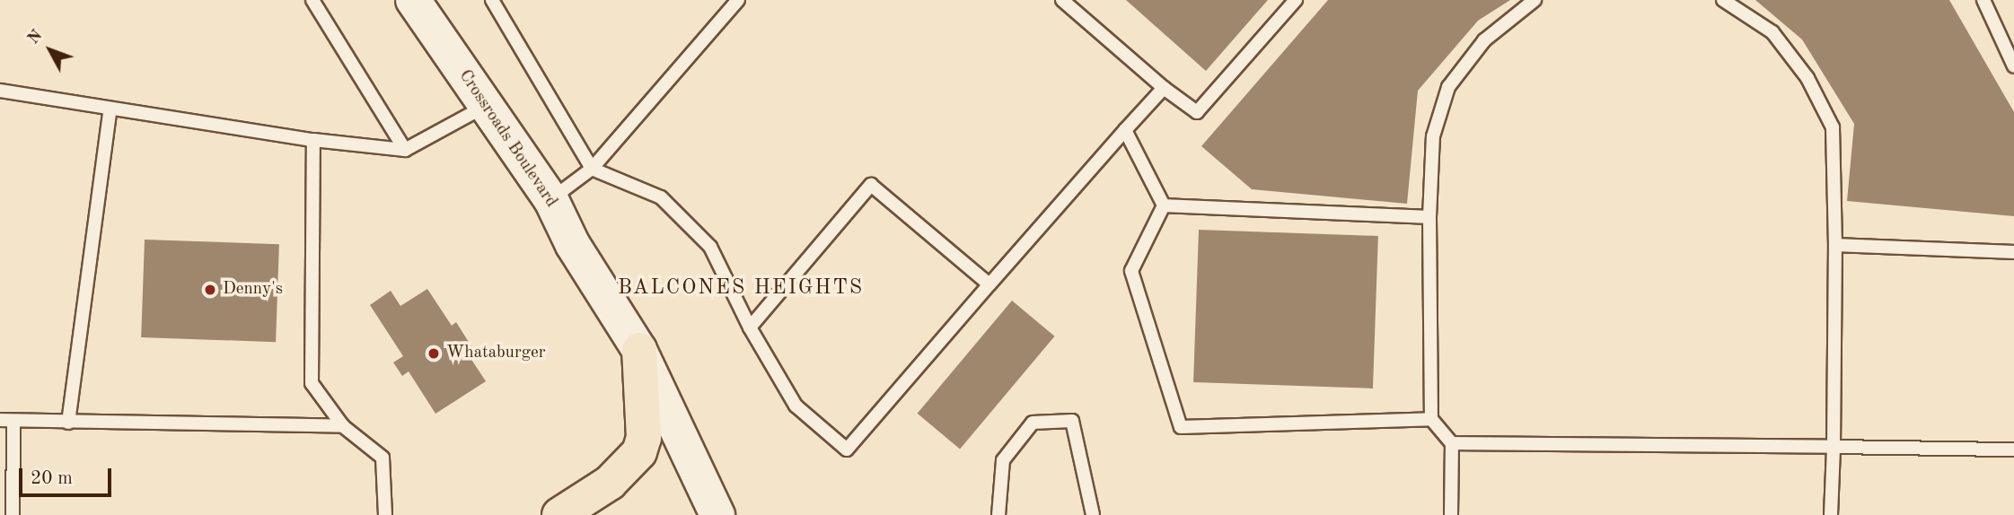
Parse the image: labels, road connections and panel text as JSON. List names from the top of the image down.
{
  "streets": {
    "street": ["Crossroads Boulevard"]
  },
  "districts": ["BALCONES HEIGHTS"],
  "places": ["Denny's", "Whataburger"],
  "scale_bar": "20 m",
  "north": "top left"
}
